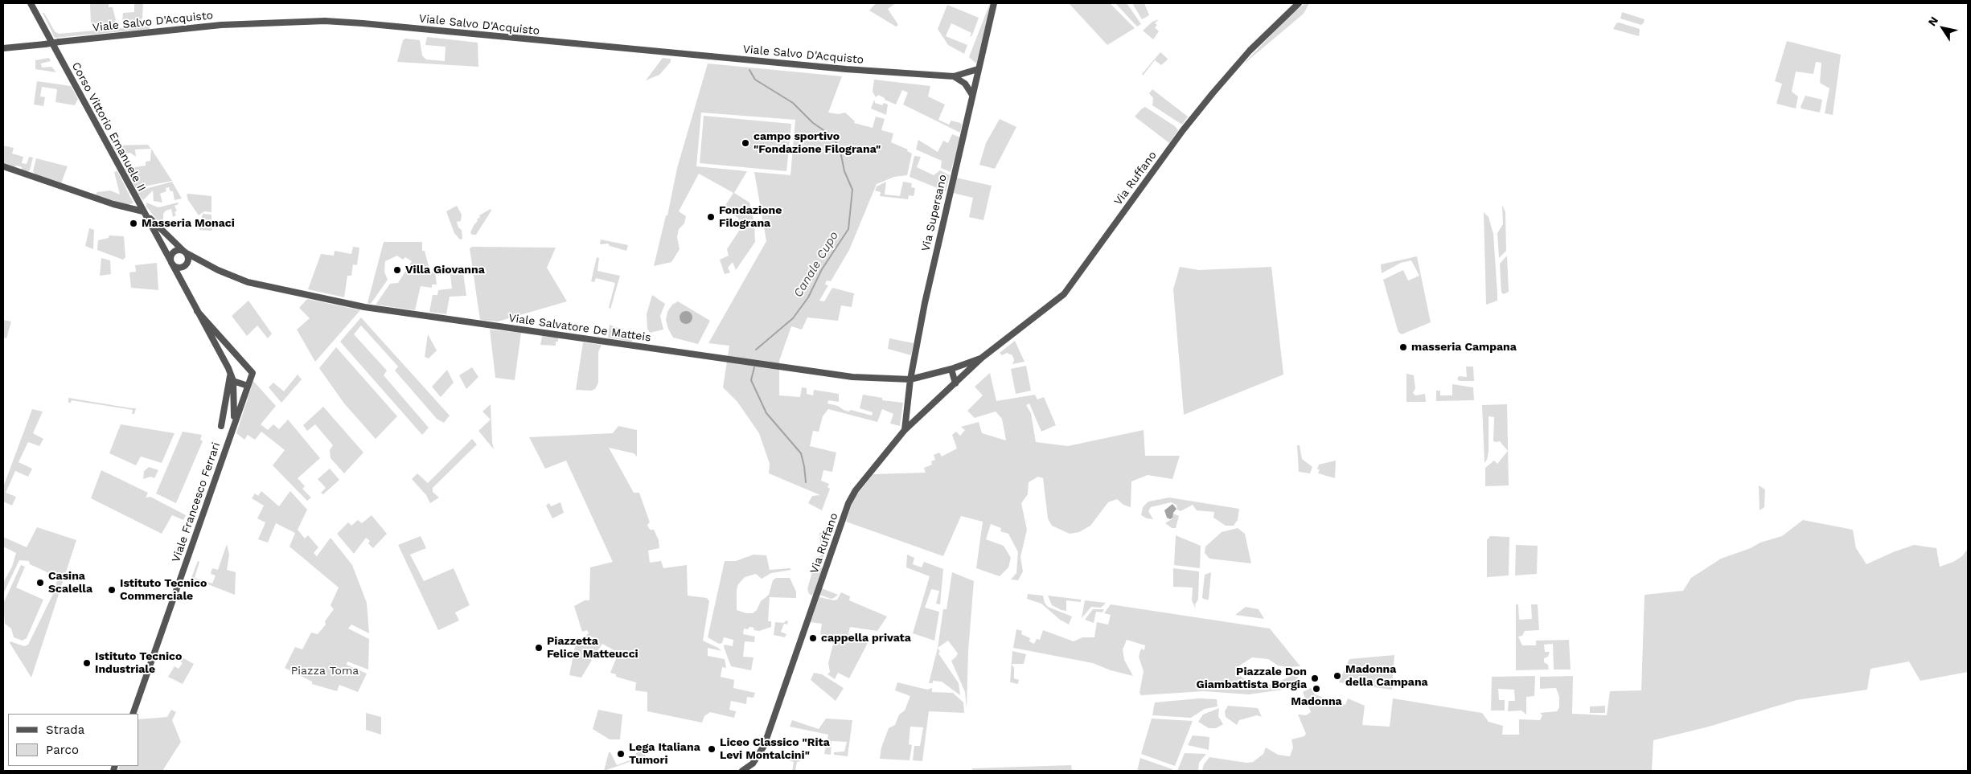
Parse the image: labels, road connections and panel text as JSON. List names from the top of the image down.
{
  "streets": {
    "street": [
      "Viale Salvo D'Acquisto",
      "Corso Vittorio Emanuele II",
      "Via Ruffano",
      "Via Supersano",
      "Viale Salvatore De Matteis",
      "Viale Francesco Ferrari"
    ]
  },
  "crossings": [
    ["Viale Salvo D'Acquisto", "Via Supersano"],
    ["Corso Vittorio Emanuele II", "Viale Salvatore De Matteis"],
    ["Corso Vittorio Emanuele II", "Viale Francesco Ferrari"],
    ["Via Ruffano", "Via Supersano"],
    ["Via Ruffano", "Viale Salvatore De Matteis"],
    ["Via Supersano", "Viale Salvatore De Matteis"]
  ],
  "water": ["Canale Cupo"],
  "parks": ["Piazza Toma"],
  "places": [
    "campo sportivo \"Fondazione Filograna\"",
    "Fondazione Filograna",
    "Masseria Monaci",
    "Villa Giovanna",
    "masseria Campana",
    "Casina Scalella",
    "Istituto Tecnico Commerciale",
    "cappella privata",
    "Piazzetta Felice Matteucci",
    "Istituto Tecnico Industriale",
    "Madonna della Campana",
    "Piazzale Don Giambattista Borgia",
    "Madonna",
    "Liceo Classico \"Rita Levi Montalcini\"",
    "Lega Italiana Tumori"
  ],
  "legend": ["Strada", "Parco"],
  "north": "top left"
}
